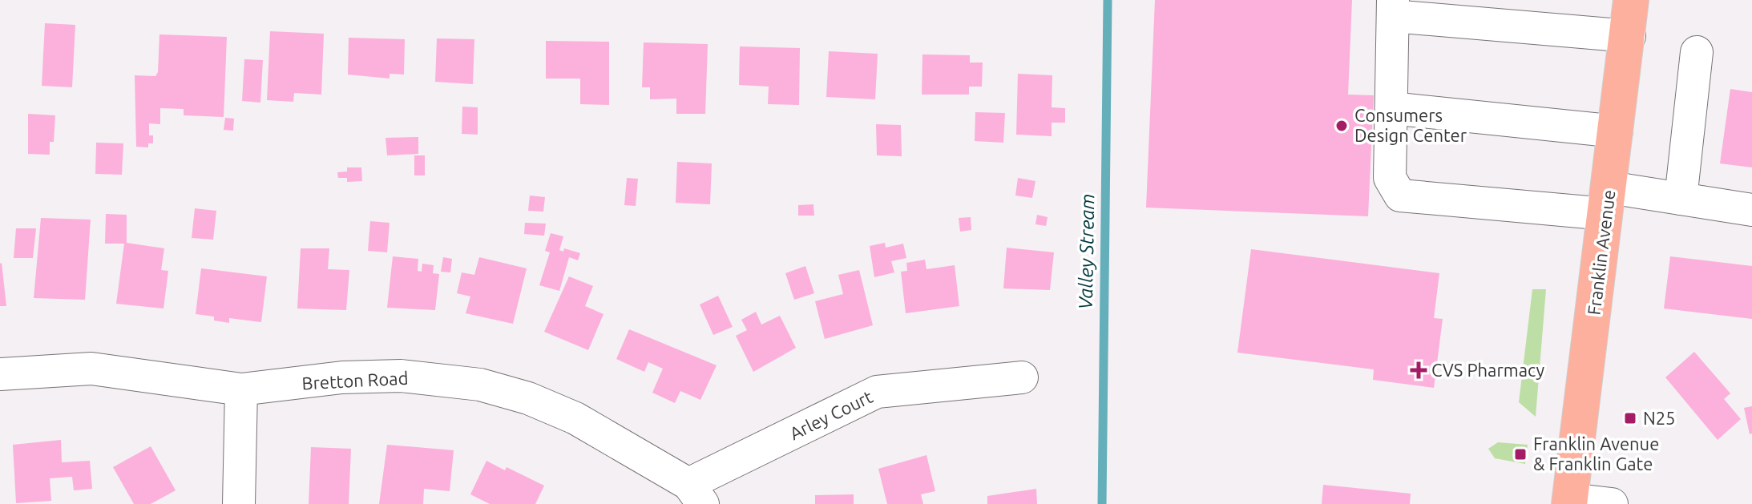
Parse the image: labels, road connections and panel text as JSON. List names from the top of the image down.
{
  "streets": {
    "main road": ["Franklin Avenue"],
    "street": ["Bretton Road", "Arley Court"]
  },
  "crossings": [
    ["Bretton Road", "Arley Court"]
  ],
  "water": ["Valley Stream"],
  "places": {
    "other": ["Consumers Design Center"],
    "health": ["CVS Pharmacy"],
    "transit": ["N25", "Franklin Avenue & Franklin Gate"]
  }
}
